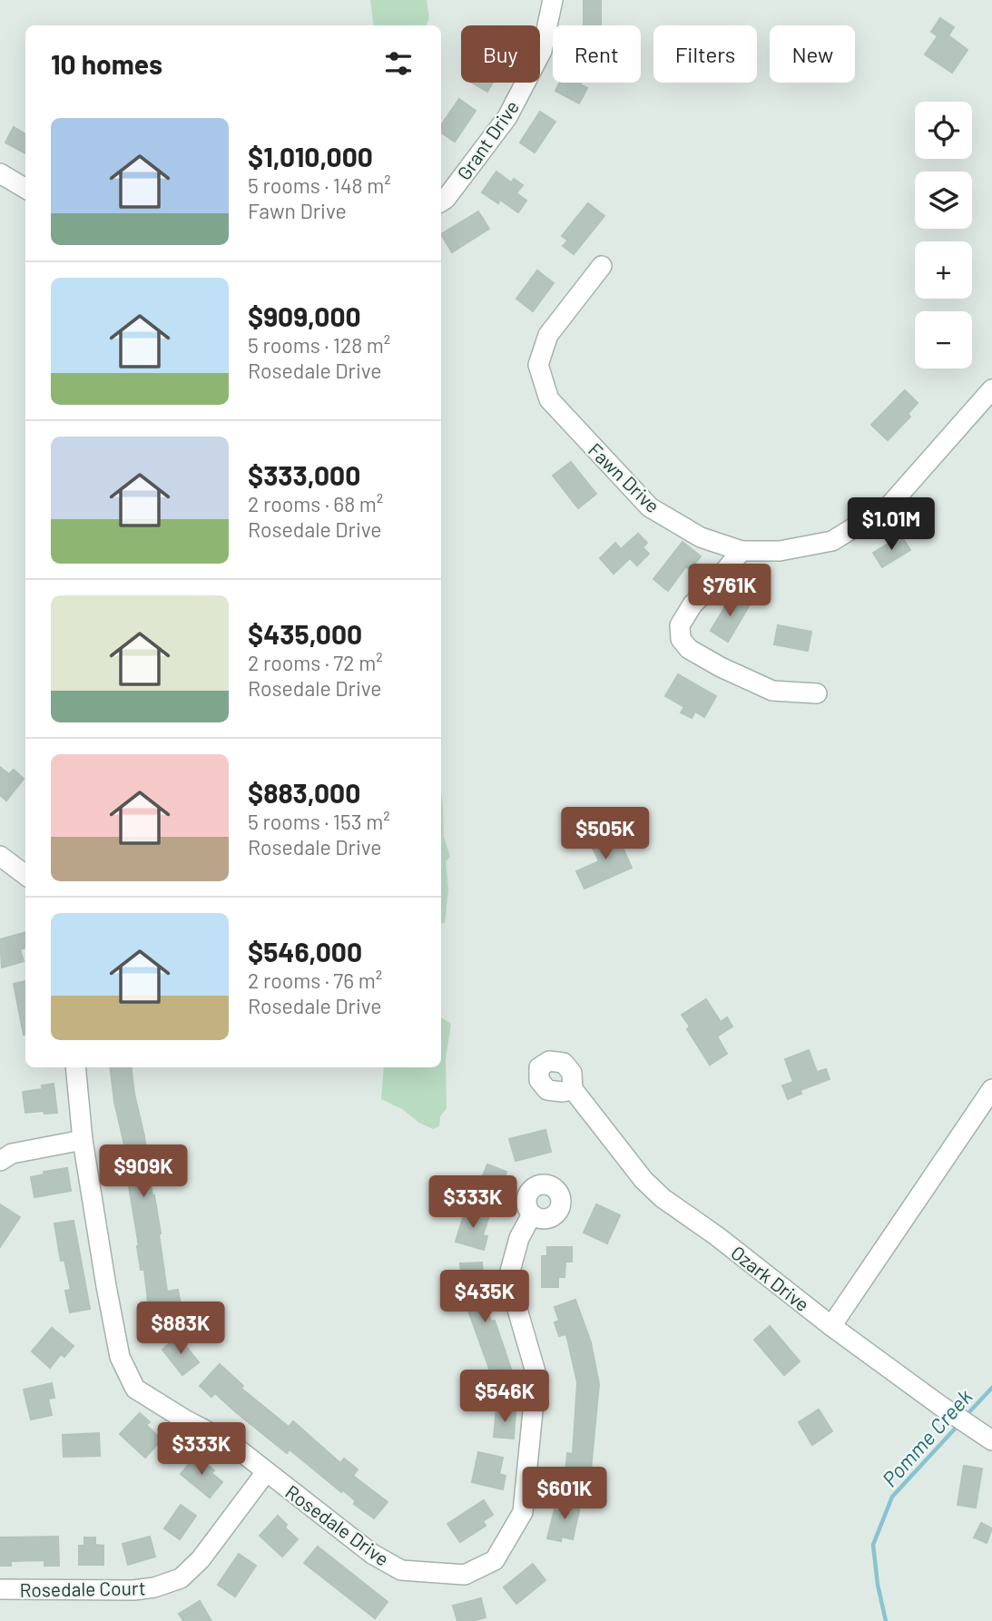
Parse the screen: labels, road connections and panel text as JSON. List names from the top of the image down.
{
  "streets": {
    "street": [
      "Grant Drive",
      "Fawn Drive",
      "Ozark Drive",
      "Rosedale Drive",
      "Rosedale Court"
    ]
  },
  "crossings": [
    ["Rosedale Drive", "Rosedale Court"]
  ],
  "water": ["Pomme Creek"],
  "page": {
    "chip": [
      "Buy",
      "Rent",
      "Filters",
      "New"
    ],
    "heading": "10 homes",
    "map_buttons": ["+", "−"],
    "list": [
      {
        "name": "$1,010,000",
        "note": "5 rooms · 148 m² · Fawn Drive"
      },
      {
        "name": "$909,000",
        "note": "5 rooms · 128 m² · Rosedale Drive"
      },
      {
        "name": "$333,000",
        "note": "2 rooms · 68 m² · Rosedale Drive"
      },
      {
        "name": "$435,000",
        "note": "2 rooms · 72 m² · Rosedale Drive"
      },
      {
        "name": "$883,000",
        "note": "5 rooms · 153 m² · Rosedale Drive"
      },
      {
        "name": "$546,000",
        "note": "2 rooms · 76 m² · Rosedale Drive"
      }
    ],
    "price": [
      "$1.01M",
      "$761K",
      "$505K",
      "$909K",
      "$333K",
      "$435K",
      "$883K",
      "$546K",
      "$333K",
      "$601K"
    ]
  }
}
